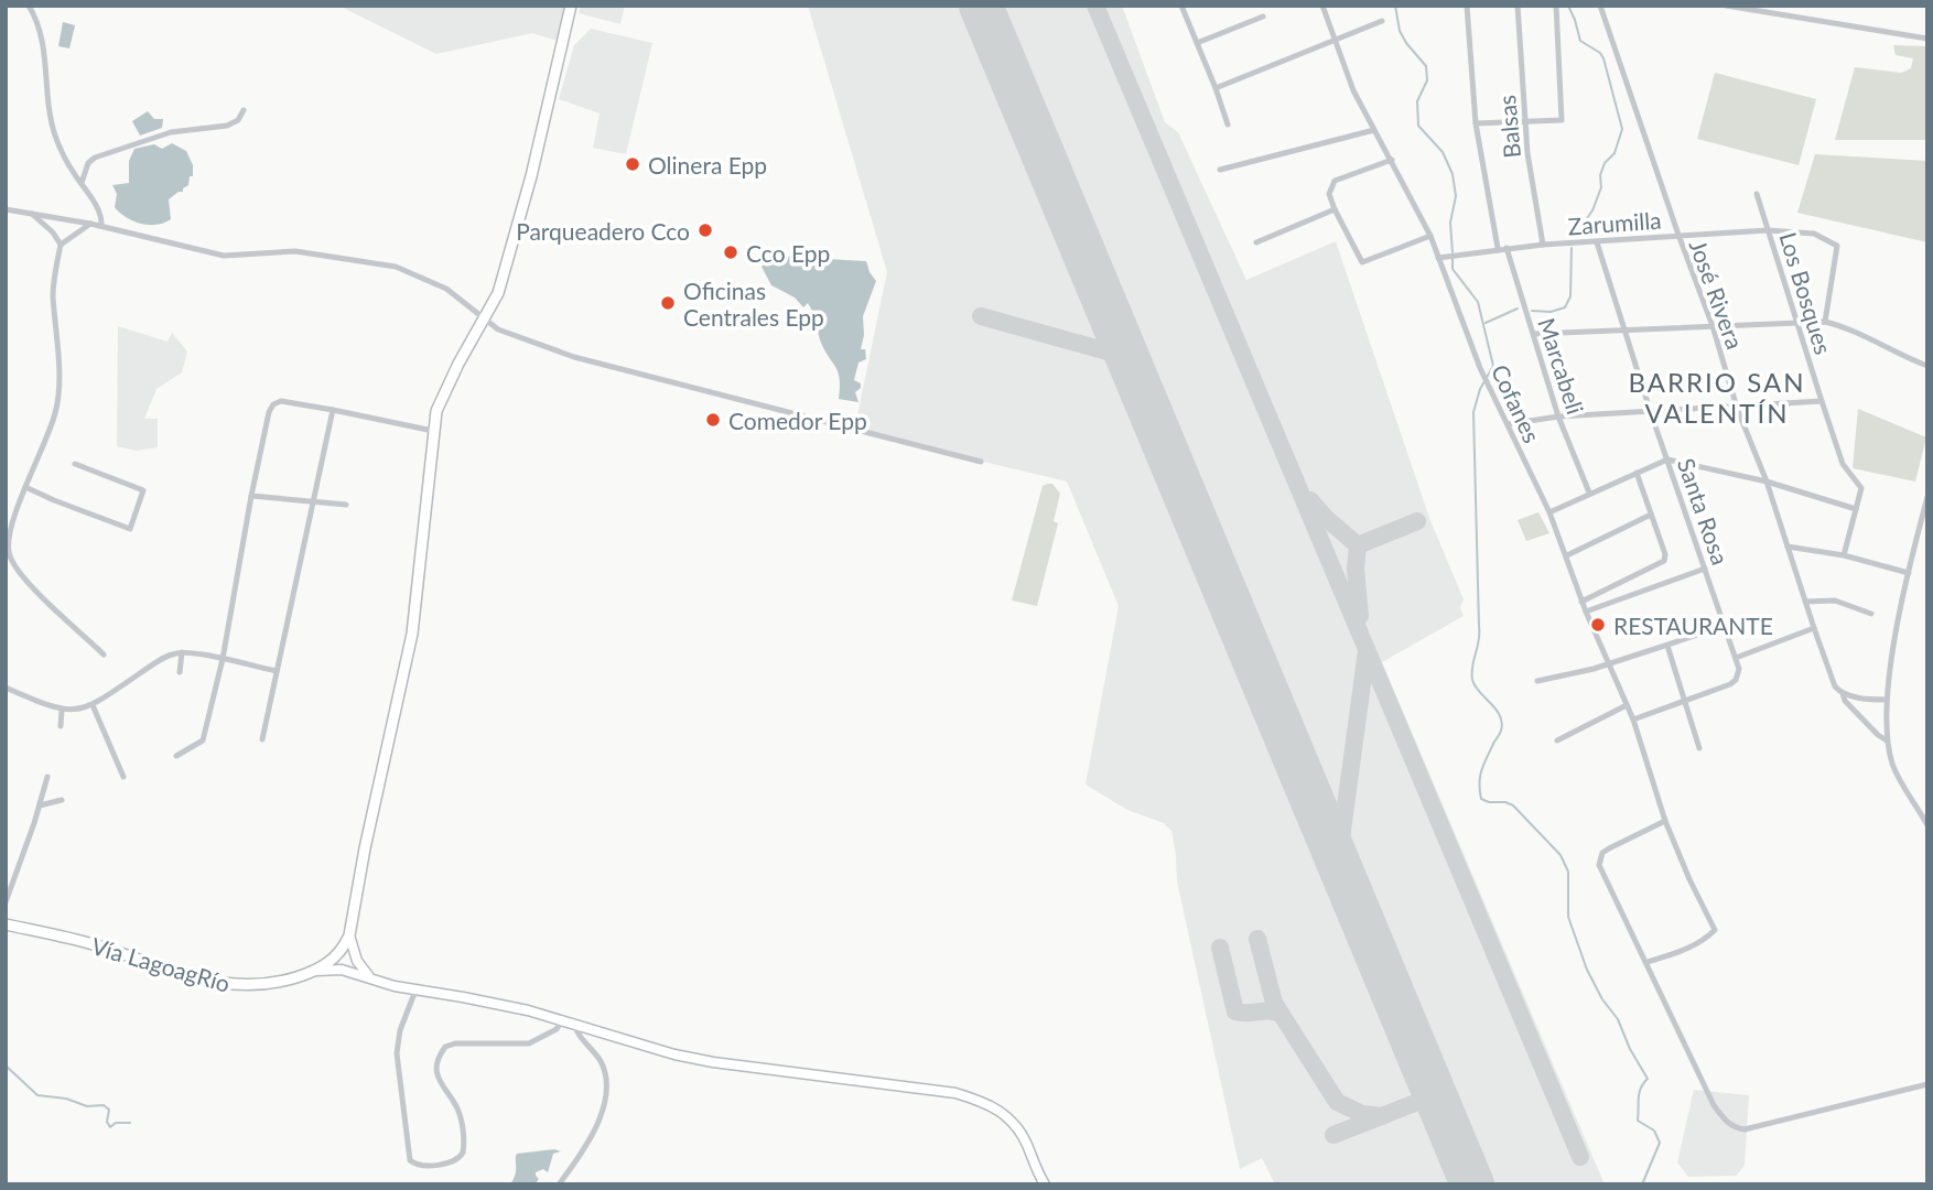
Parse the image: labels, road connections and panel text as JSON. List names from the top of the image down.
{
  "streets": {
    "highway": ["Vía LagoagRío"],
    "street": [
      "Balsas",
      "Zarumilla",
      "Los Bosques",
      "José Rivera",
      "Marcabeli",
      "Cofanes",
      "Santa Rosa"
    ]
  },
  "crossings": [
    ["Balsas", "Zarumilla"],
    ["Zarumilla", "Los Bosques"],
    ["Zarumilla", "José Rivera"],
    ["Zarumilla", "Marcabeli"],
    ["Zarumilla", "Cofanes"],
    ["Zarumilla", "Santa Rosa"]
  ],
  "districts": ["BARRIO SAN VALENTÍN"],
  "places": [
    "Olinera Epp",
    "Parqueadero Cco",
    "Cco Epp",
    "Oficinas Centrales Epp",
    "Comedor Epp",
    "RESTAURANTE"
  ]
}
